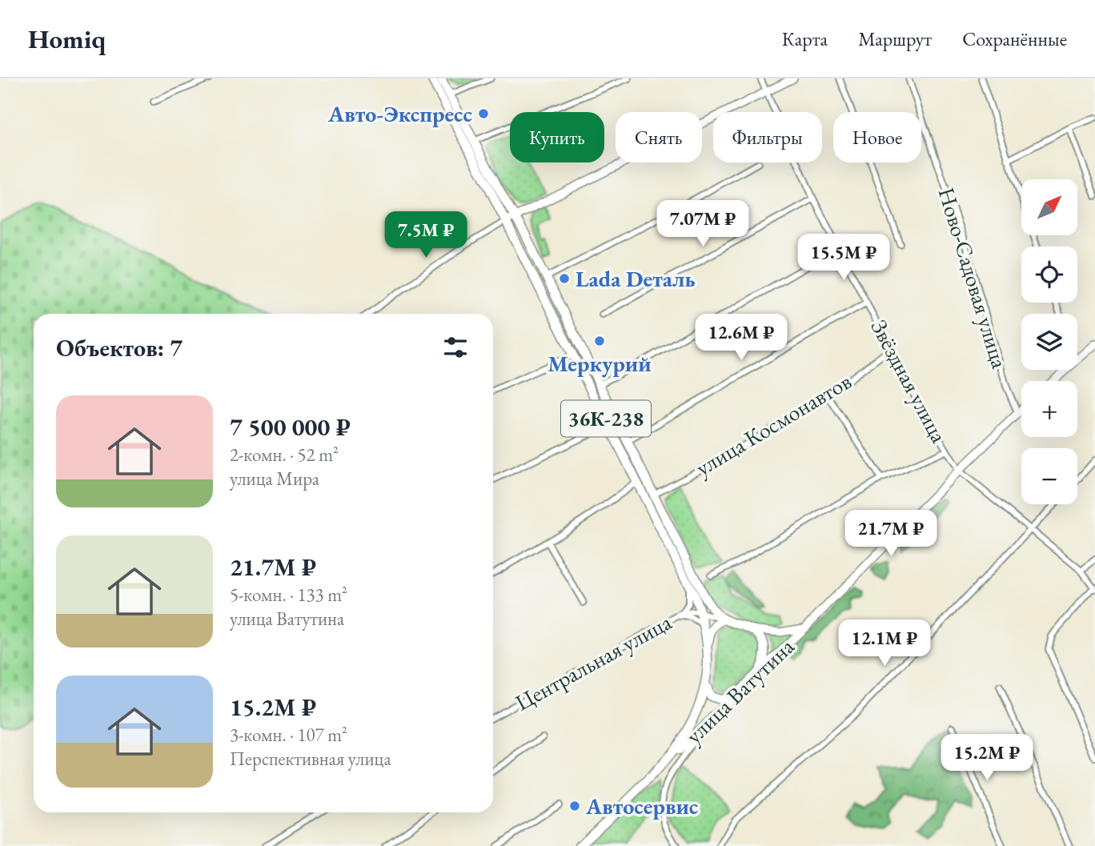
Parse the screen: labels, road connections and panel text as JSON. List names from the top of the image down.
{
  "streets": {
    "main road": ["36К-238", "улица Ватутина"],
    "street": [
      "Ново-Садовая улица",
      "Звёздная улица",
      "улица Космонавтов",
      "Центральная улица"
    ]
  },
  "crossings": [
    ["Ново-Садовая улица", "улица Ватутина"],
    ["Звёздная улица", "улица Космонавтов"],
    ["Звёздная улица", "улица Ватутина"],
    ["36К-238", "Центральная улица"],
    ["36К-238", "улица Ватутина"],
    ["Центральная улица", "улица Ватутина"]
  ],
  "places": [
    "Авто-Экспресс",
    "Lada Dеталь",
    "Меркурий",
    "Автосервис"
  ],
  "north": "top right",
  "page": {
    "header": "Homiq",
    "nav": ["Карта", "Маршрут", "Сохранённые"],
    "chip": [
      "Купить",
      "Снять",
      "Фильтры",
      "Новое"
    ],
    "map_buttons": ["+", "−"],
    "price": [
      "7.07M ₽",
      "7.5M ₽",
      "15.5M ₽",
      "12.6M ₽",
      "21.7M ₽",
      "12.1M ₽",
      "15.2M ₽"
    ],
    "heading": "Объектов: 7",
    "list": [
      {
        "name": "7 500 000 ₽",
        "note": "2-комн. · 52 m² · улица Мира"
      },
      {
        "name": "21.7M ₽",
        "note": "5-комн. · 133 m² · улица Ватутина"
      },
      {
        "name": "15.2M ₽",
        "note": "3-комн. · 107 m² · Перспективная улица"
      }
    ]
  }
}
